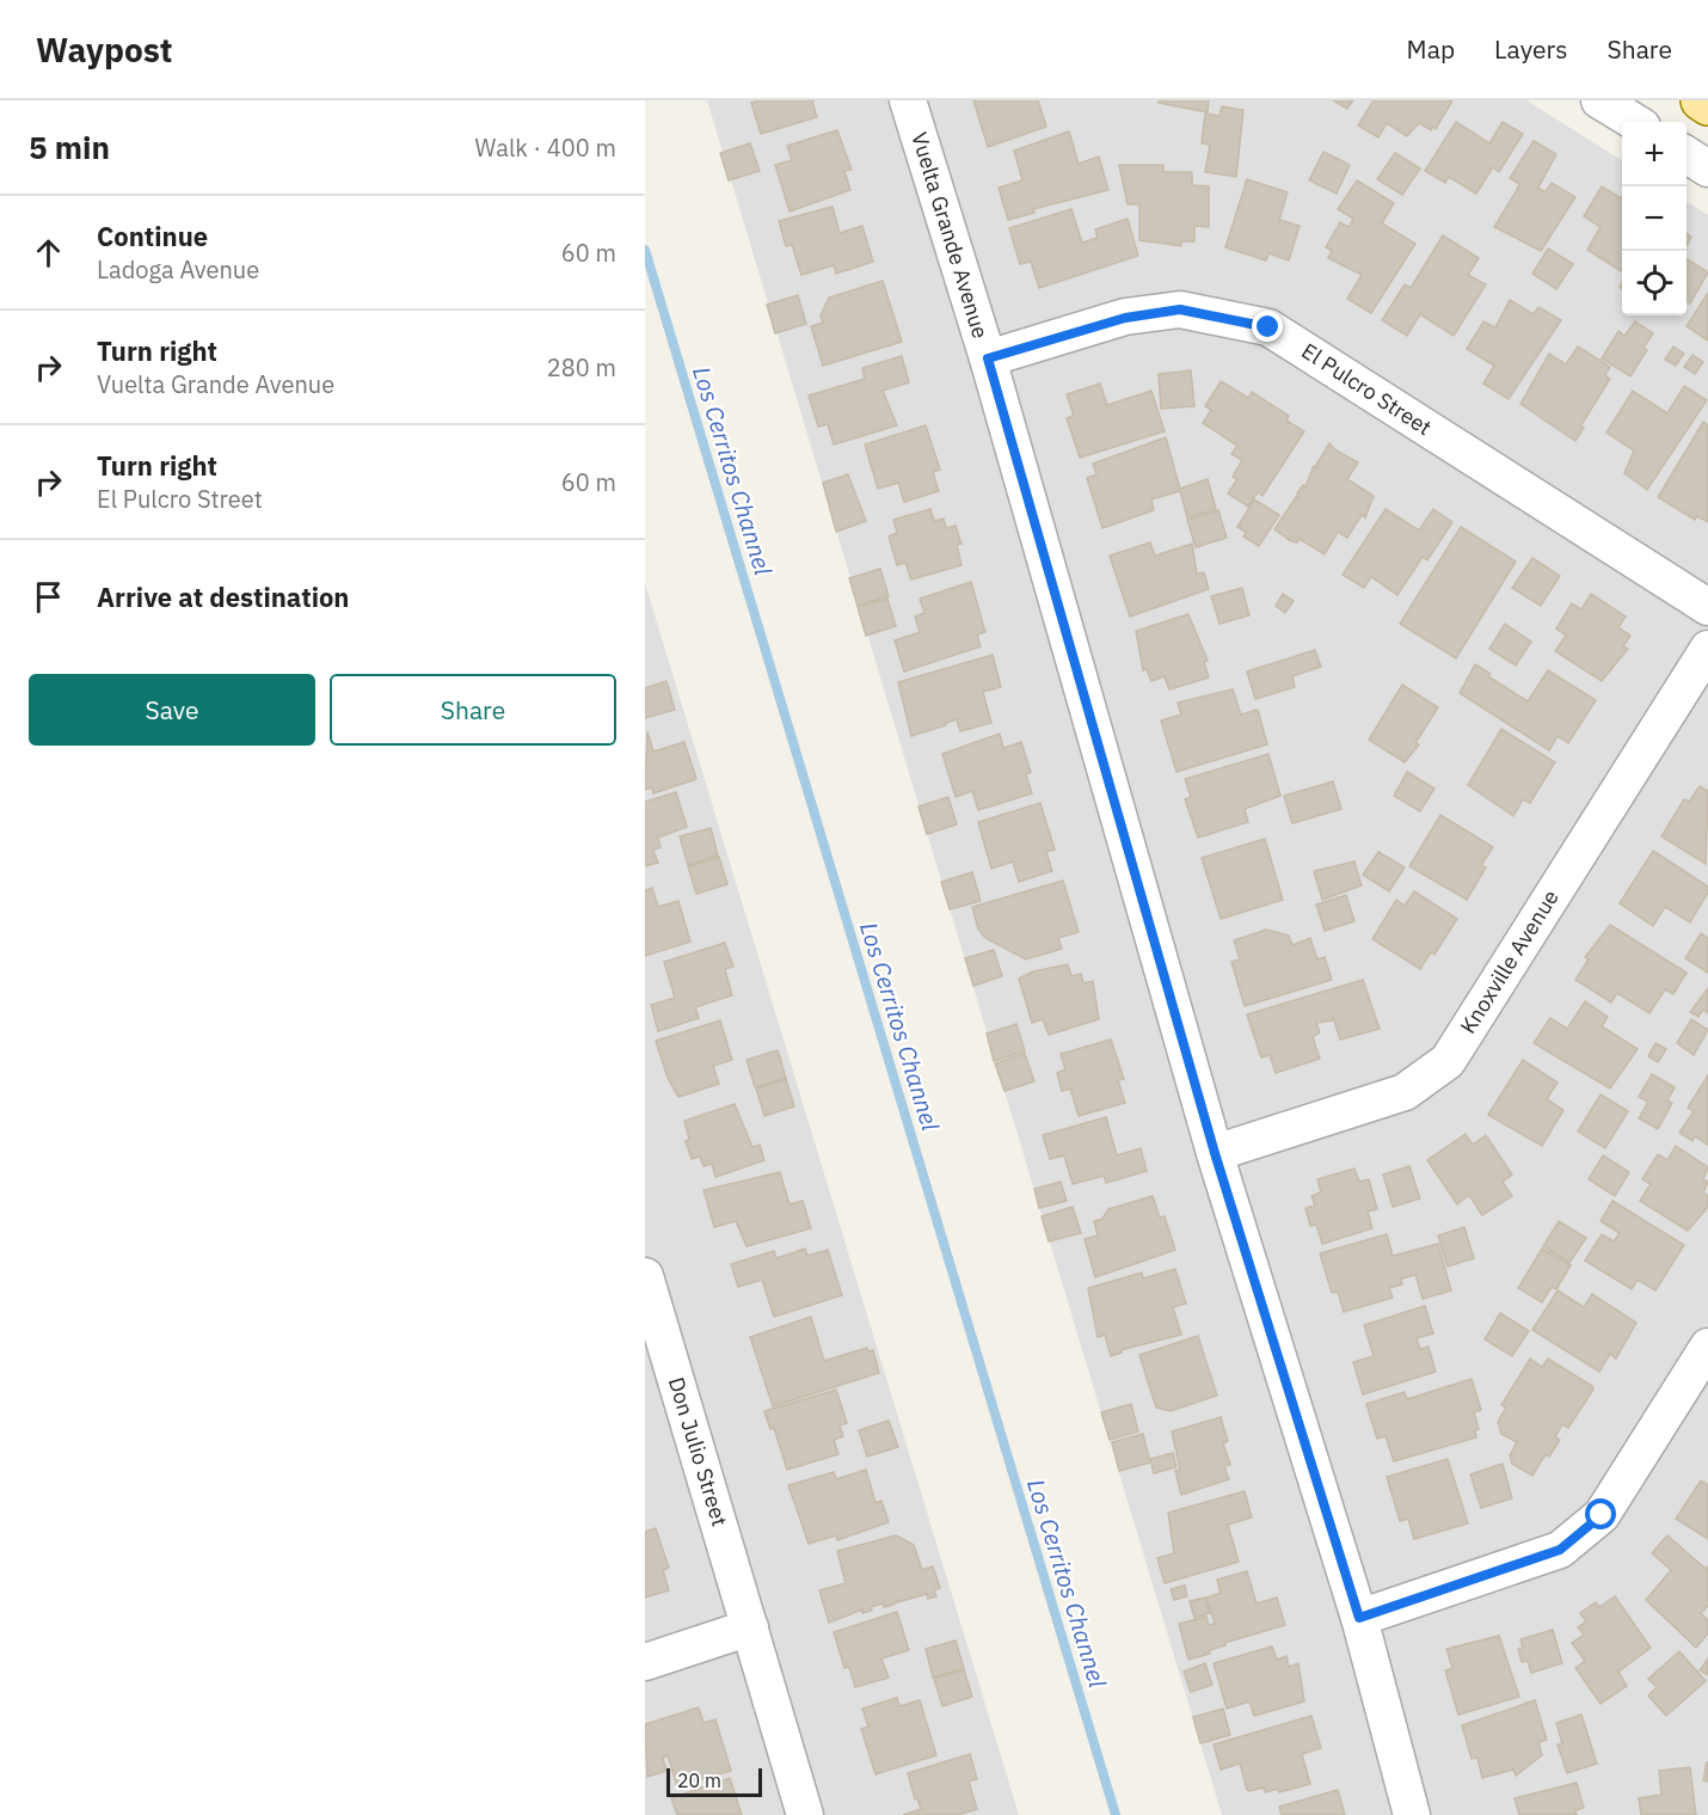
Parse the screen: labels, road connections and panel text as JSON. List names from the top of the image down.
{
  "streets": {
    "street": [
      "Vuelta Grande Avenue",
      "El Pulcro Street",
      "Knoxville Avenue",
      "Don Julio Street"
    ]
  },
  "crossings": [
    ["Vuelta Grande Avenue", "El Pulcro Street"],
    ["Vuelta Grande Avenue", "Knoxville Avenue"]
  ],
  "water": ["Los Cerritos Channel"],
  "scale_bar": "20 m",
  "page": {
    "header": "Waypost",
    "nav": ["Map", "Layers", "Share"],
    "heading": ["5 min", "Walk · 400 m"],
    "map_buttons": ["+", "−"],
    "list": [
      ["Continue", "Ladoga Avenue", "60 m"],
      ["Turn right", "Vuelta Grande Avenue", "280 m"],
      ["Turn right", "El Pulcro Street", "60 m"],
      "Arrive at destination"
    ],
    "buttons": ["Save", "Share"],
    "scale": "20 m"
  }
}
